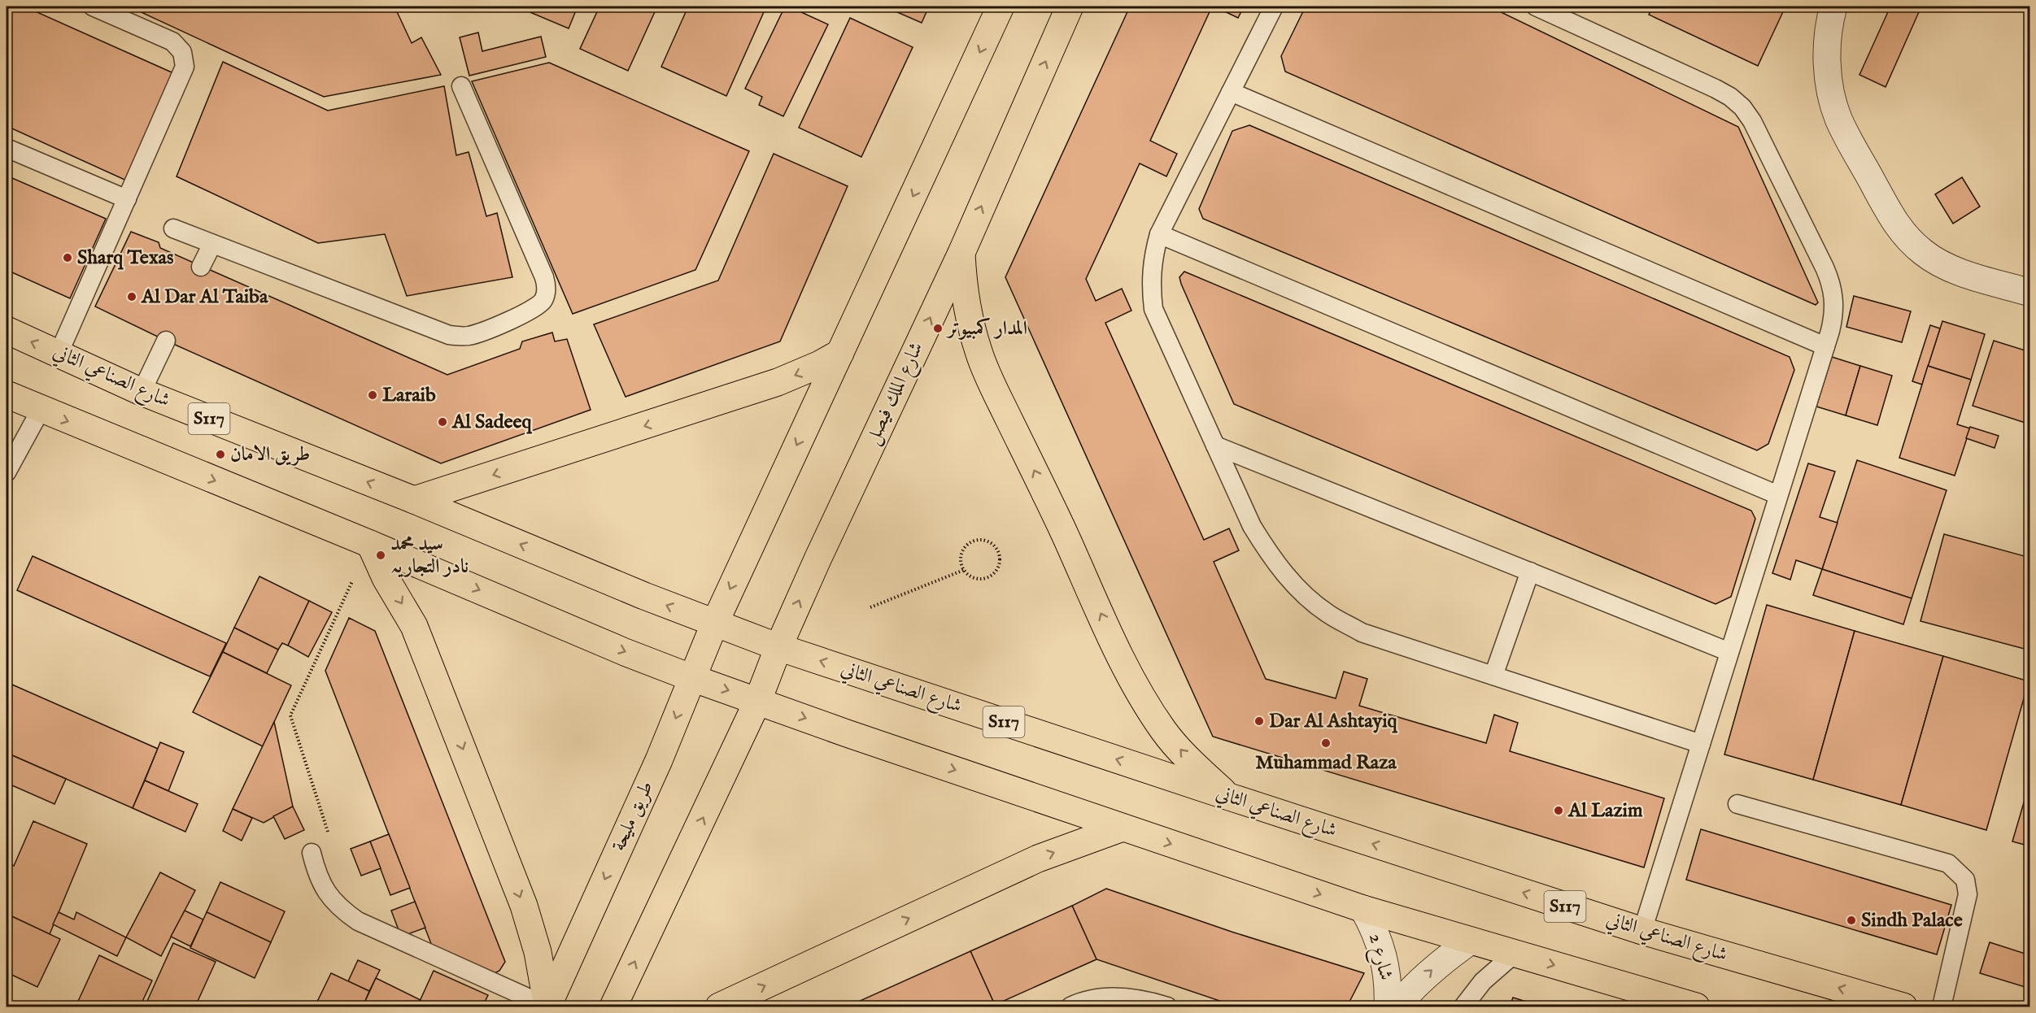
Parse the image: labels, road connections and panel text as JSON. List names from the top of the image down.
{
  "streets": {
    "main road": [
      "شارع الصناعي الثاني",
      "شارع الملك فيصل",
      "S117",
      "طريق مليحة"
    ],
    "street": ["شارع 2"]
  },
  "crossings": [
    ["شارع الصناعي الثاني", "شارع الملك فيصل"],
    ["شارع الصناعي الثاني", "طريق مليحة"]
  ],
  "one_way": ["شارع 2"],
  "places": [
    "Sharq Texas",
    "Al Dar Al Taiba",
    "المدار کمبیوتر",
    "Laraib",
    "Al Sadeeq",
    "طریق الامان",
    "سید محمد نادر التجاریہ",
    "Dar Al Ashtayiq",
    "Muhammad Raza",
    "Al Lazim",
    "Sindh Palace"
  ]
}
